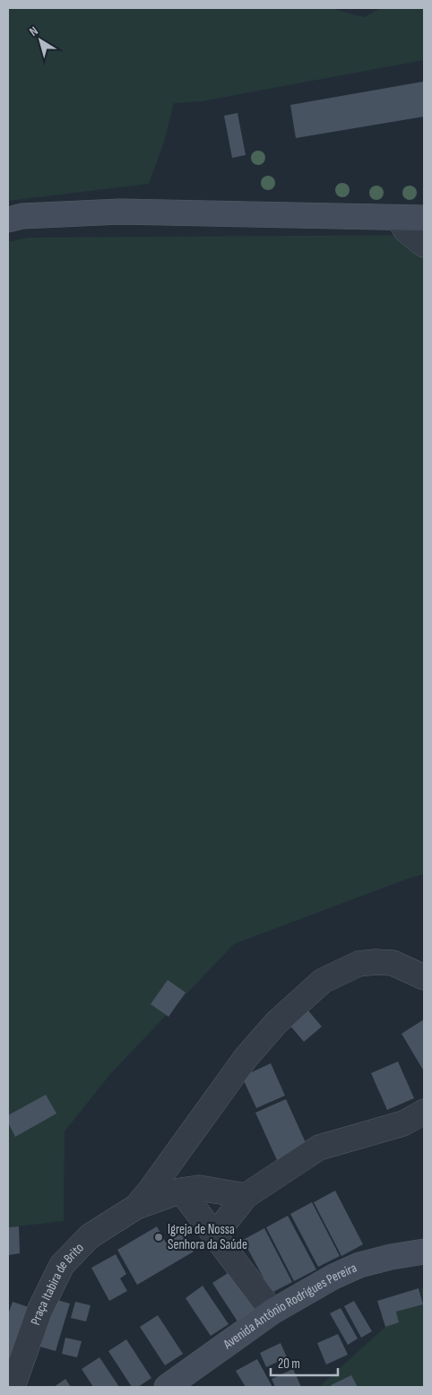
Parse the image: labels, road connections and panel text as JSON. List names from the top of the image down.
{
  "streets": {
    "street": ["Praça Itabira de Brito", "Avenida Antônio Rodrigues Pereira"]
  },
  "places": ["Igreja de Nossa Senhora da Saúde"],
  "scale_bar": "20 m",
  "north": "top left"
}
